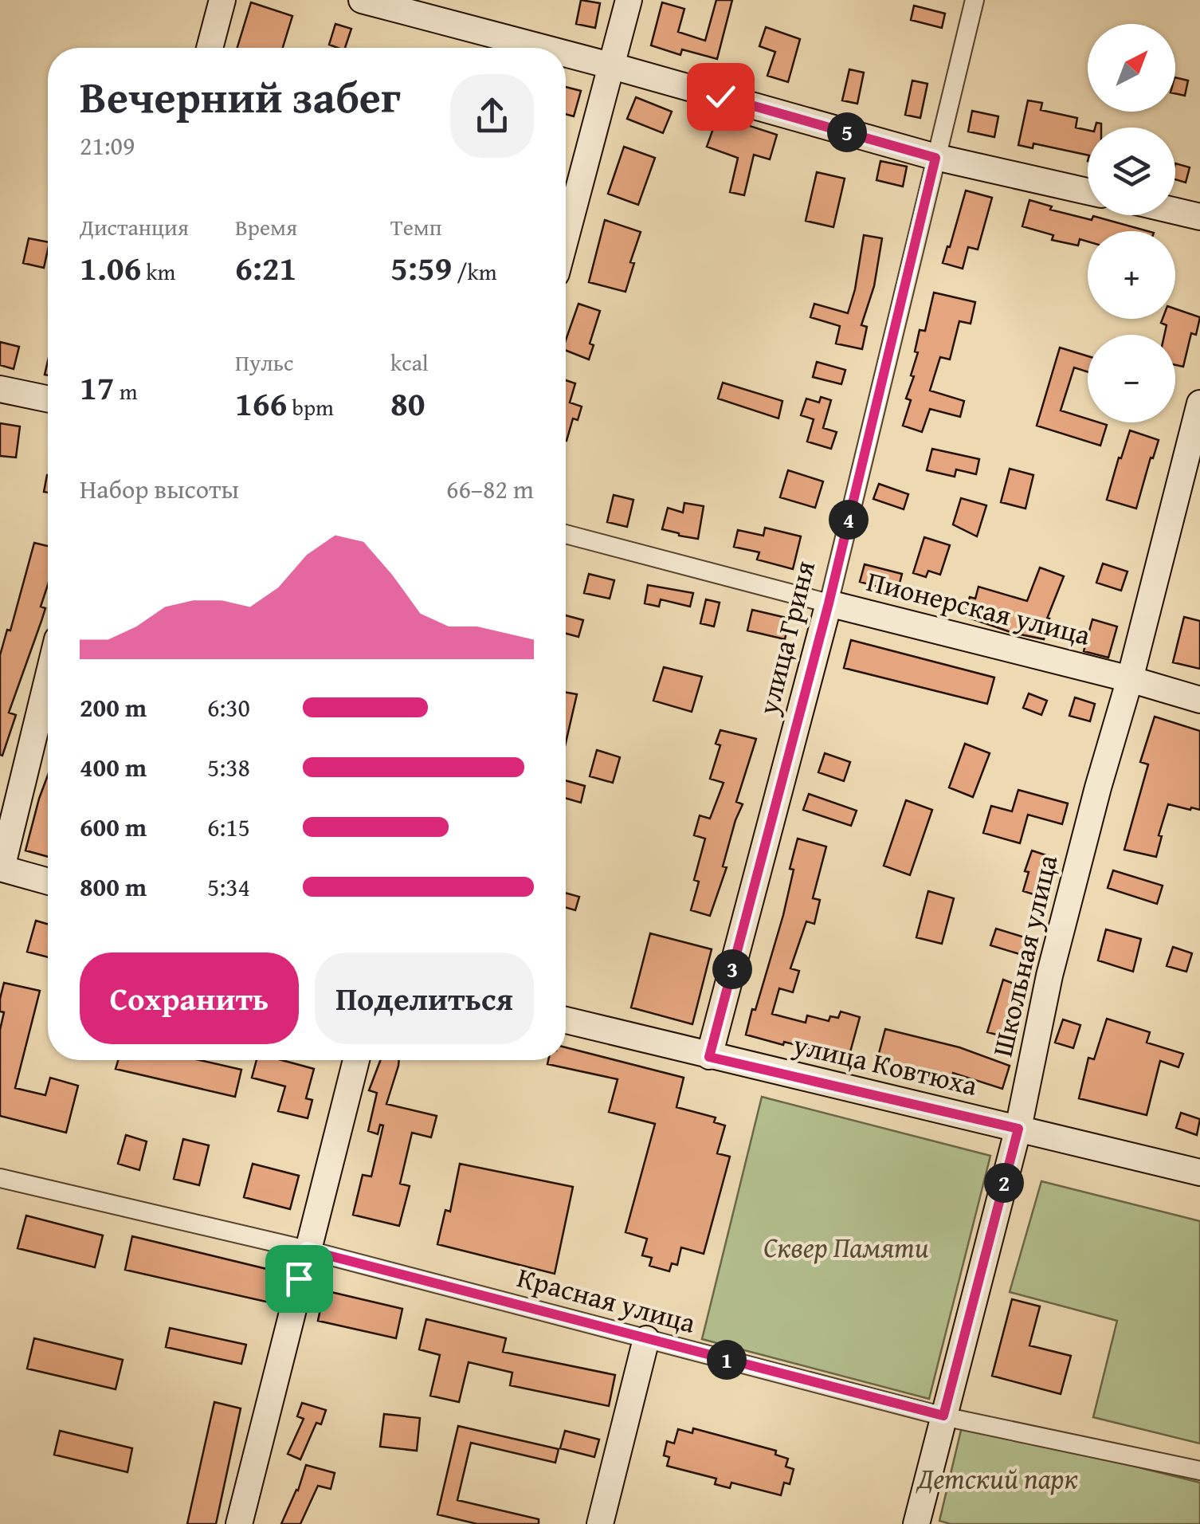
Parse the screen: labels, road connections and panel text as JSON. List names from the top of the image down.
{
  "streets": {
    "street": [
      "Пионерская улица",
      "улица Гриня",
      "Школьная улица",
      "улица Ковтюха",
      "Красная улица"
    ]
  },
  "crossings": [
    ["Пионерская улица", "улица Гриня"],
    ["Пионерская улица", "Школьная улица"],
    ["улица Гриня", "улица Ковтюха"],
    ["Школьная улица", "улица Ковтюха"],
    ["Школьная улица", "Красная улица"]
  ],
  "parks": ["Сквер Памяти", "Детский парк"],
  "north": "top right",
  "page": {
    "map_buttons": ["+", "−"],
    "heading": ["Вечерний забег", "21:09"],
    "pins": [
      "5",
      "4",
      "3",
      "2",
      "1"
    ],
    "stats": [
      ["Дистанция", "1.06 km"],
      ["Время", "6:21"],
      ["Темп", "5:59 /km"],
      ["17 m"],
      ["Пульс", "166 bpm"],
      ["kcal", "80"]
    ],
    "chart": ["Набор высоты", "66–82 m"],
    "list": [
      {
        "name": "200 m",
        "note": "6:30"
      },
      {
        "name": "400 m",
        "note": "5:38"
      },
      {
        "name": "600 m",
        "note": "6:15"
      },
      {
        "name": "800 m",
        "note": "5:34"
      }
    ],
    "buttons": ["Сохранить", "Поделиться"]
  }
}
